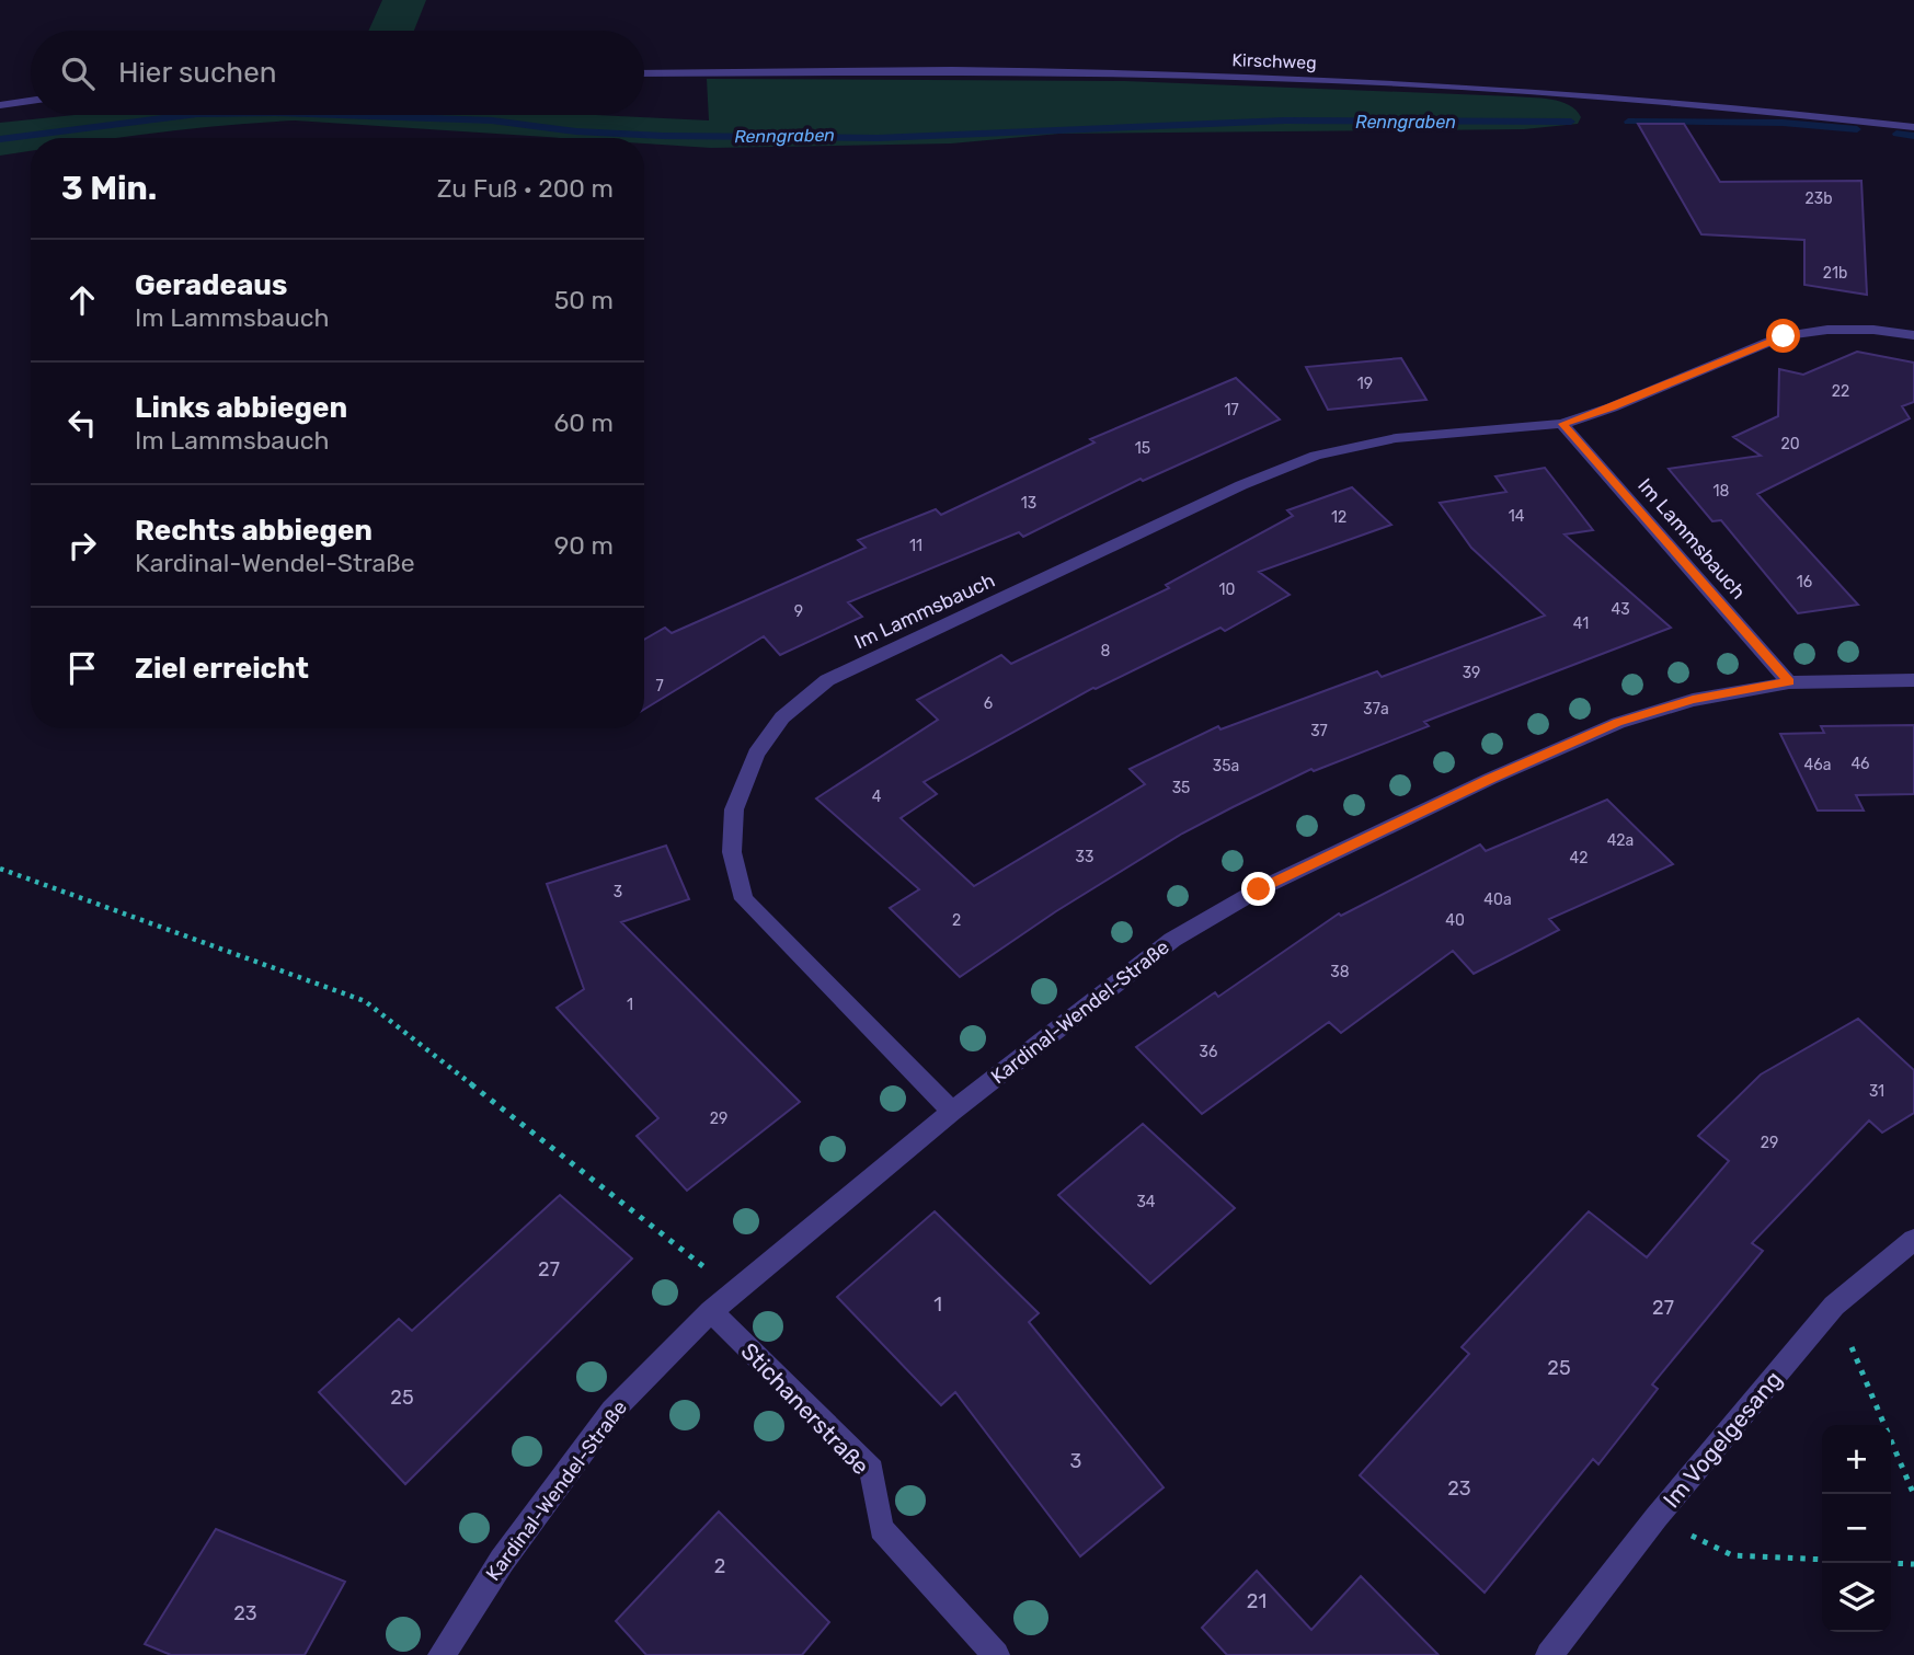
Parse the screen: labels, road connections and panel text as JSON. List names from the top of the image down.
{
  "streets": {
    "street": [
      "Kirschweg",
      "Im Lammsbauch",
      "Kardinal-Wendel-Straße",
      "Stichanerstraße",
      "Im Vogelgesang"
    ]
  },
  "crossings": [
    ["Im Lammsbauch", "Kardinal-Wendel-Straße"],
    ["Kardinal-Wendel-Straße", "Stichanerstraße"]
  ],
  "water": ["Renngraben"],
  "house_numbers": [
    "23b",
    "21b",
    "19",
    "22",
    "17",
    "20",
    "15",
    "18",
    "13",
    "14",
    "12",
    "11",
    "16",
    "10",
    "43",
    "9",
    "41",
    "8",
    "39",
    "7",
    "6",
    "37a",
    "37",
    "46",
    "46a",
    "35a",
    "35",
    "4",
    "42a",
    "33",
    "42",
    "3",
    "40a",
    "2",
    "40",
    "38",
    "1",
    "36",
    "31",
    "29",
    "29",
    "34",
    "27",
    "1",
    "27",
    "25",
    "25",
    "3",
    "23",
    "2",
    "21",
    "23"
  ],
  "page": {
    "search": "Hier suchen",
    "heading": ["3 Min.", "Zu Fuß · 200 m"],
    "list": [
      ["Geradeaus", "Im Lammsbauch", "50 m"],
      ["Links abbiegen", "Im Lammsbauch", "60 m"],
      ["Rechts abbiegen", "Kardinal-Wendel-Straße", "90 m"],
      "Ziel erreicht"
    ],
    "map_buttons": ["+", "−"]
  }
}
